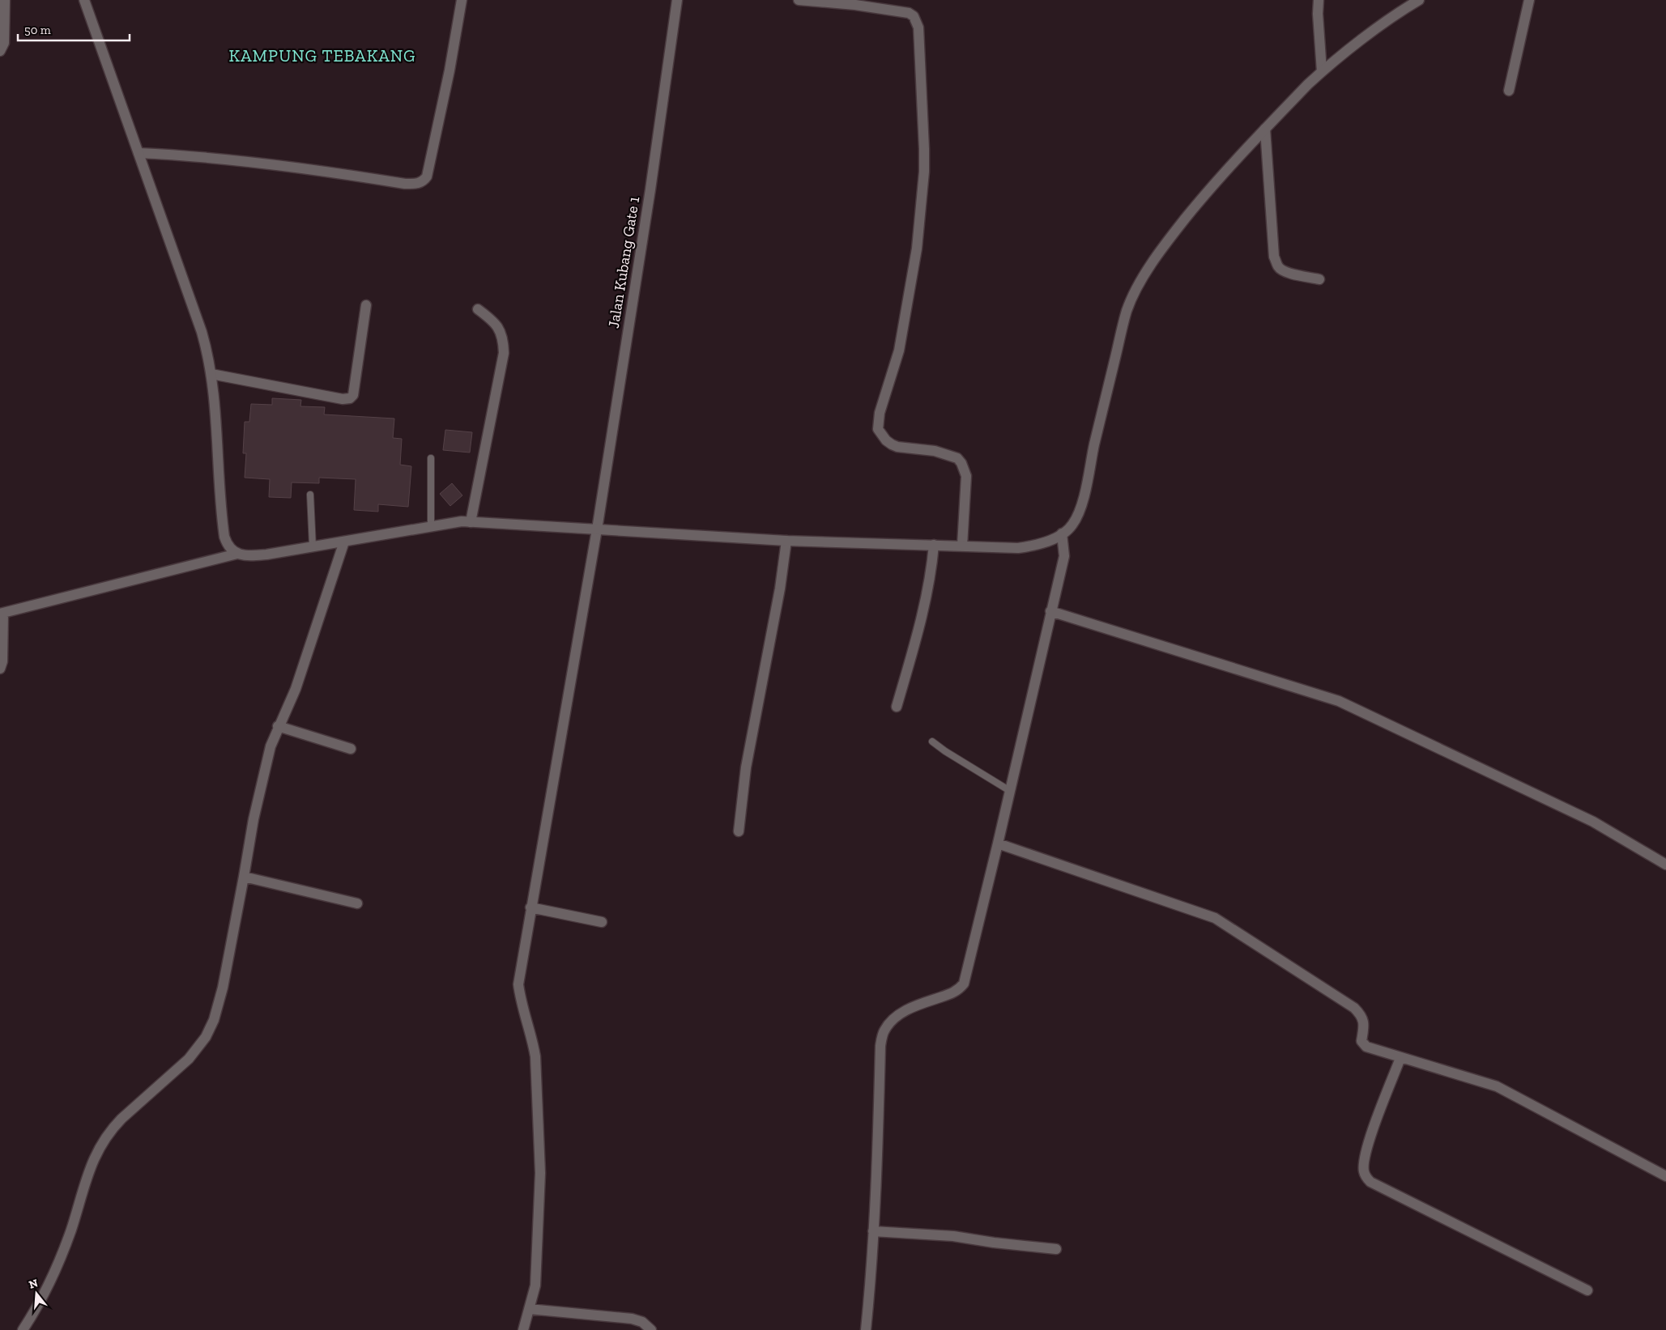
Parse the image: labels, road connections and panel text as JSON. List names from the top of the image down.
{
  "streets": {
    "street": ["Jalan Kubang Gate 1"]
  },
  "districts": ["KAMPUNG TEBAKANG"],
  "scale_bar": "50 m",
  "north": "top"
}
